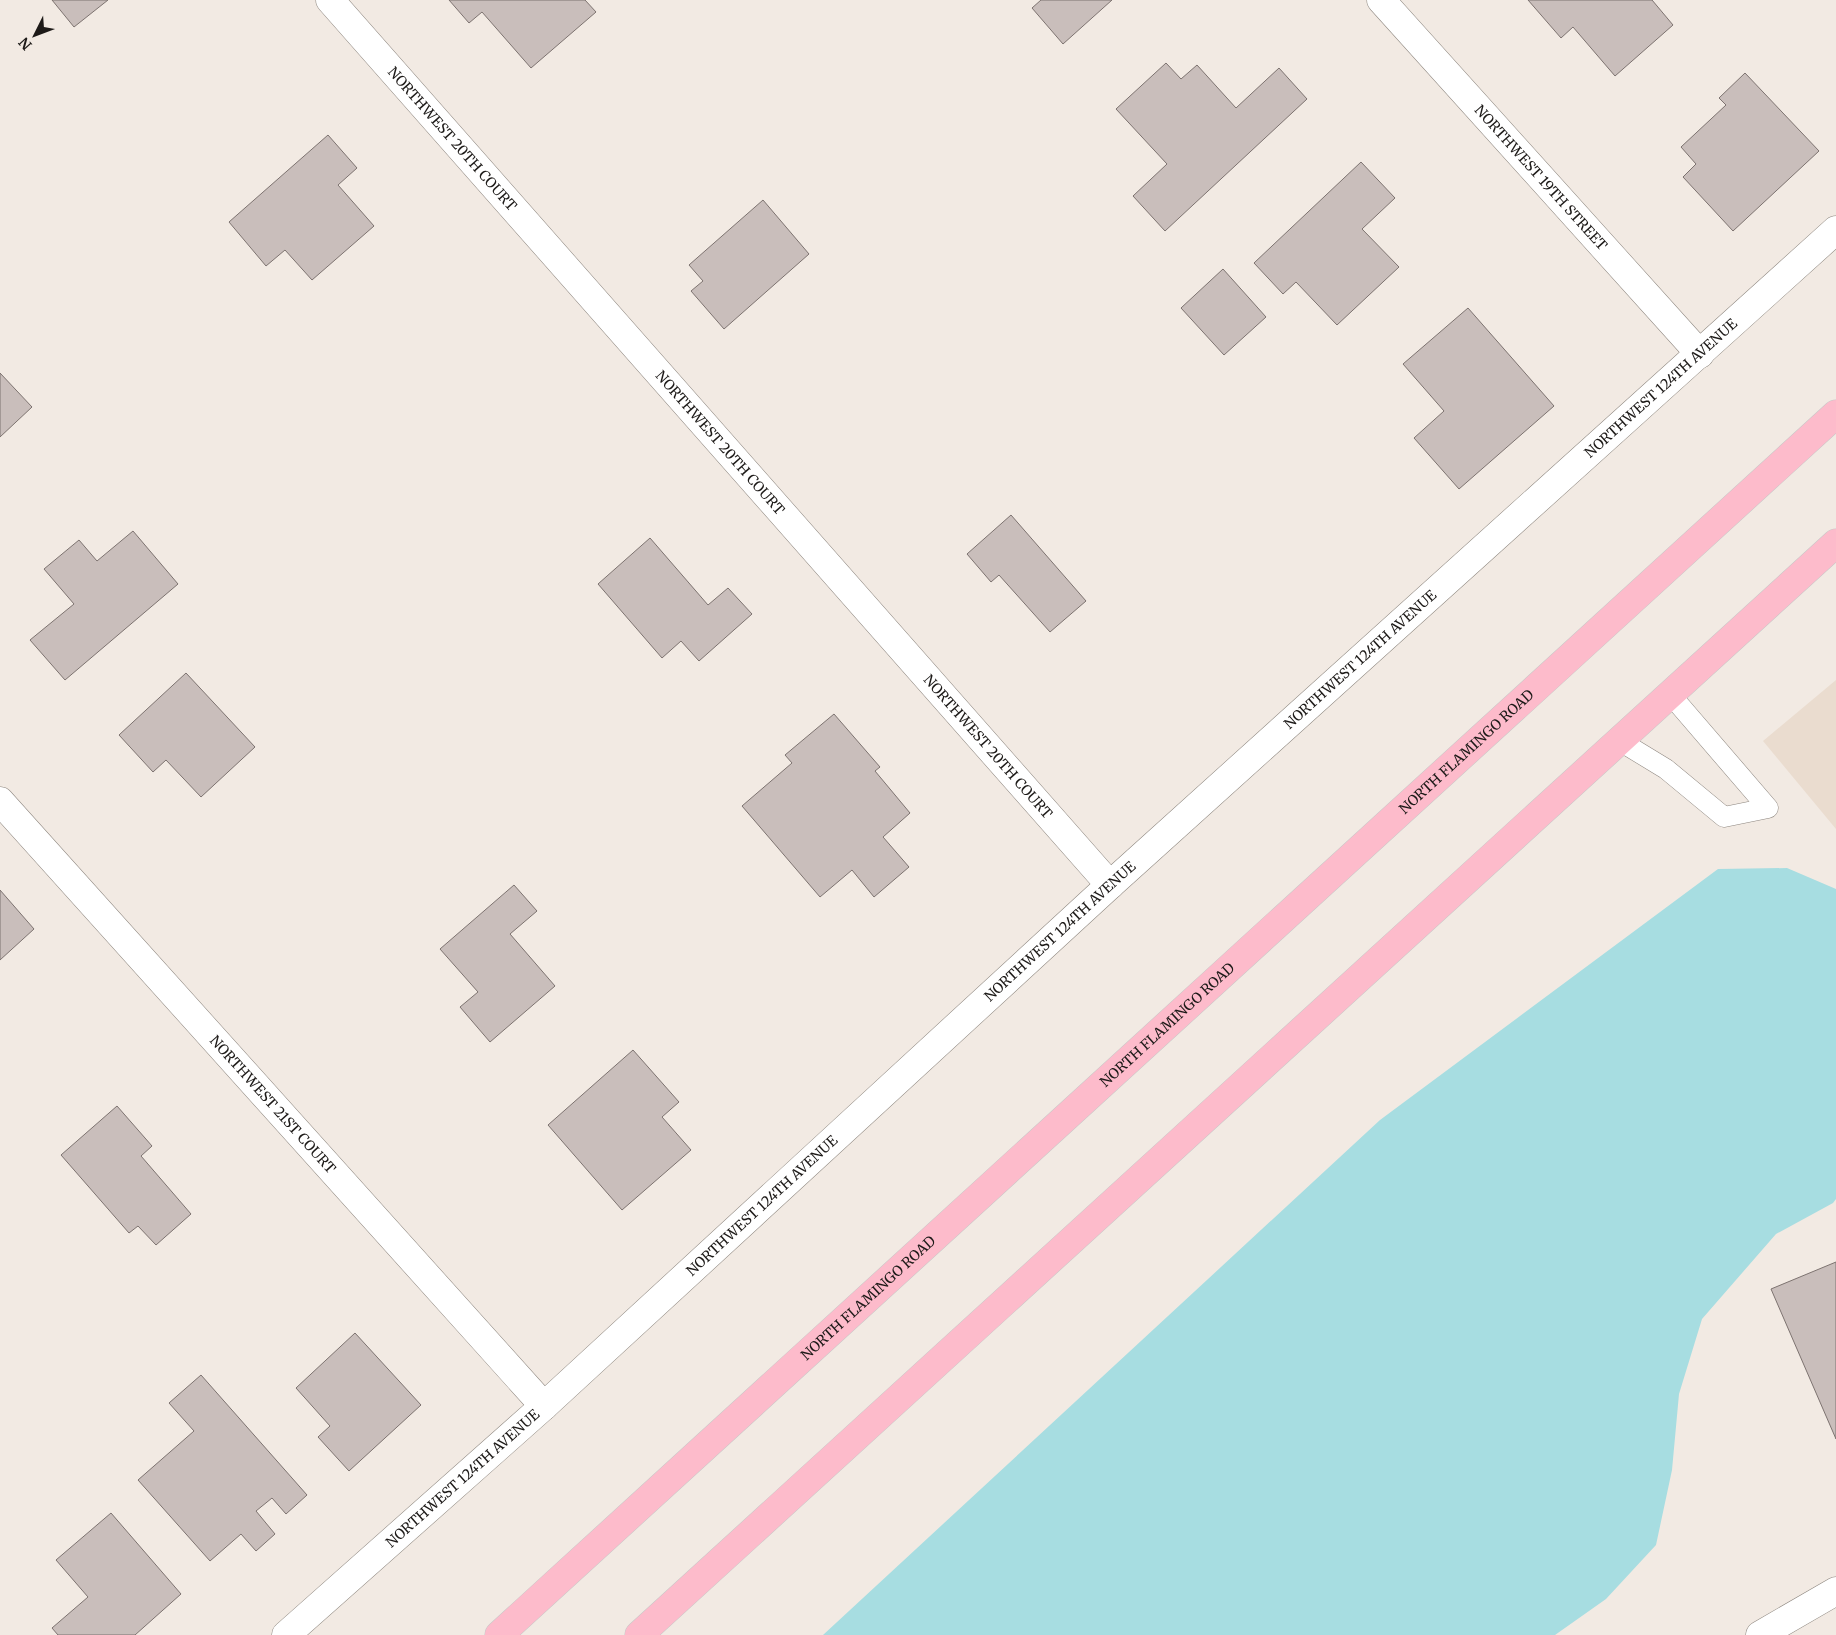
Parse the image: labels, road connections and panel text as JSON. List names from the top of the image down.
{
  "streets": {
    "highway": ["NORTH FLAMINGO ROAD"],
    "street": [
      "NORTHWEST 20TH COURT",
      "NORTHWEST 19TH STREET",
      "NORTHWEST 124TH AVENUE",
      "NORTHWEST 21ST COURT"
    ]
  },
  "crossings": [
    ["NORTHWEST 20TH COURT", "NORTHWEST 124TH AVENUE"],
    ["NORTHWEST 19TH STREET", "NORTHWEST 124TH AVENUE"],
    ["NORTHWEST 124TH AVENUE", "NORTHWEST 21ST COURT"]
  ],
  "north": "bottom left"
}
